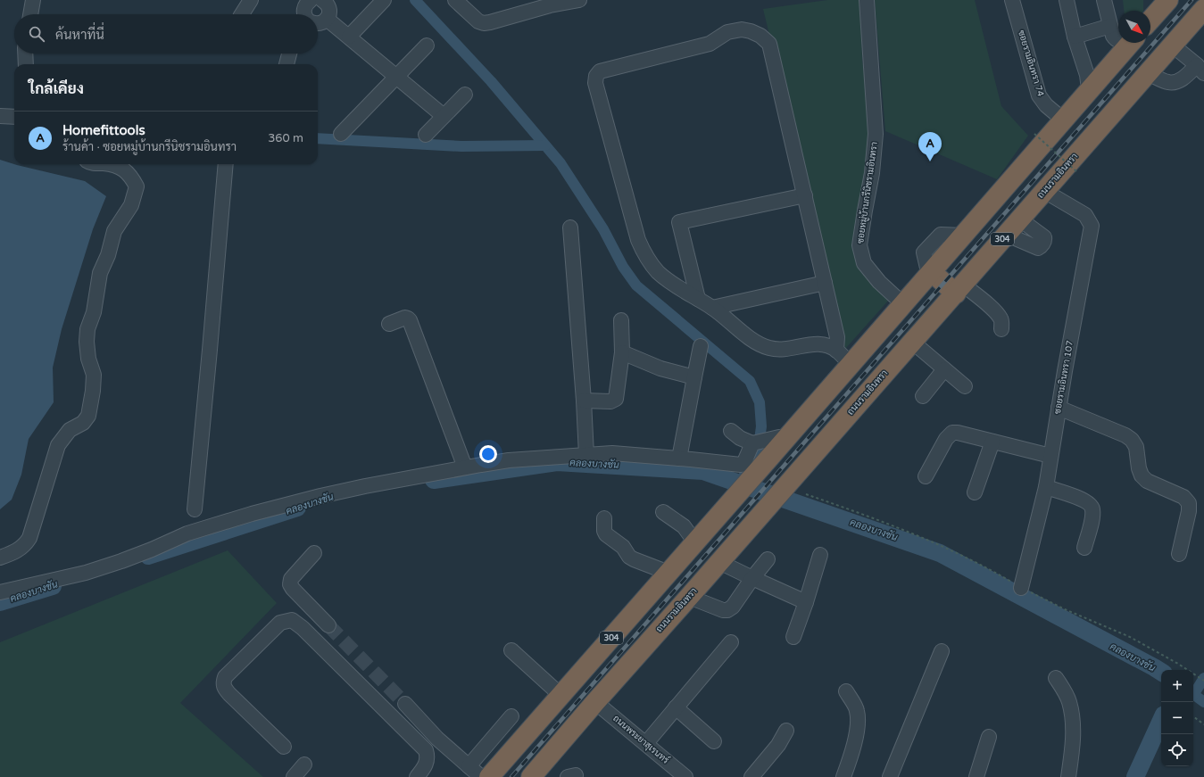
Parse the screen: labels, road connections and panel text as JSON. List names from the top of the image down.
{
  "streets": {
    "highway": ["ถนนรามอินทรา", "304"],
    "street": [
      "ซอยรามอินทรา 74",
      "ซอยหมู่บ้านกรีนิชรามอินทรา",
      "ซอยรามอินทรา 107",
      "ถนนพระยาสุเรนทร์"
    ]
  },
  "crossings": [
    ["ซอยรามอินทรา 74", "304"],
    ["ถนนรามอินทรา", "ซอยรามอินทรา 107"],
    ["ถนนรามอินทรา", "ถนนพระยาสุเรนทร์"],
    ["ซอยหมู่บ้านกรีนิชรามอินทรา", "304"]
  ],
  "water": ["คลองบางชัน"],
  "north": "bottom right",
  "page": {
    "search": "ค้นหาที่นี่",
    "heading": "ใกล้เคียง",
    "list": [
      {
        "mark": "A",
        "name": "Homefittools",
        "note": "ร้านค้า · ซอยหมู่บ้านกรีนิชรามอินทรา",
        "value": "360 m"
      }
    ],
    "pins": "A",
    "map_buttons": ["+", "−"]
  }
}
